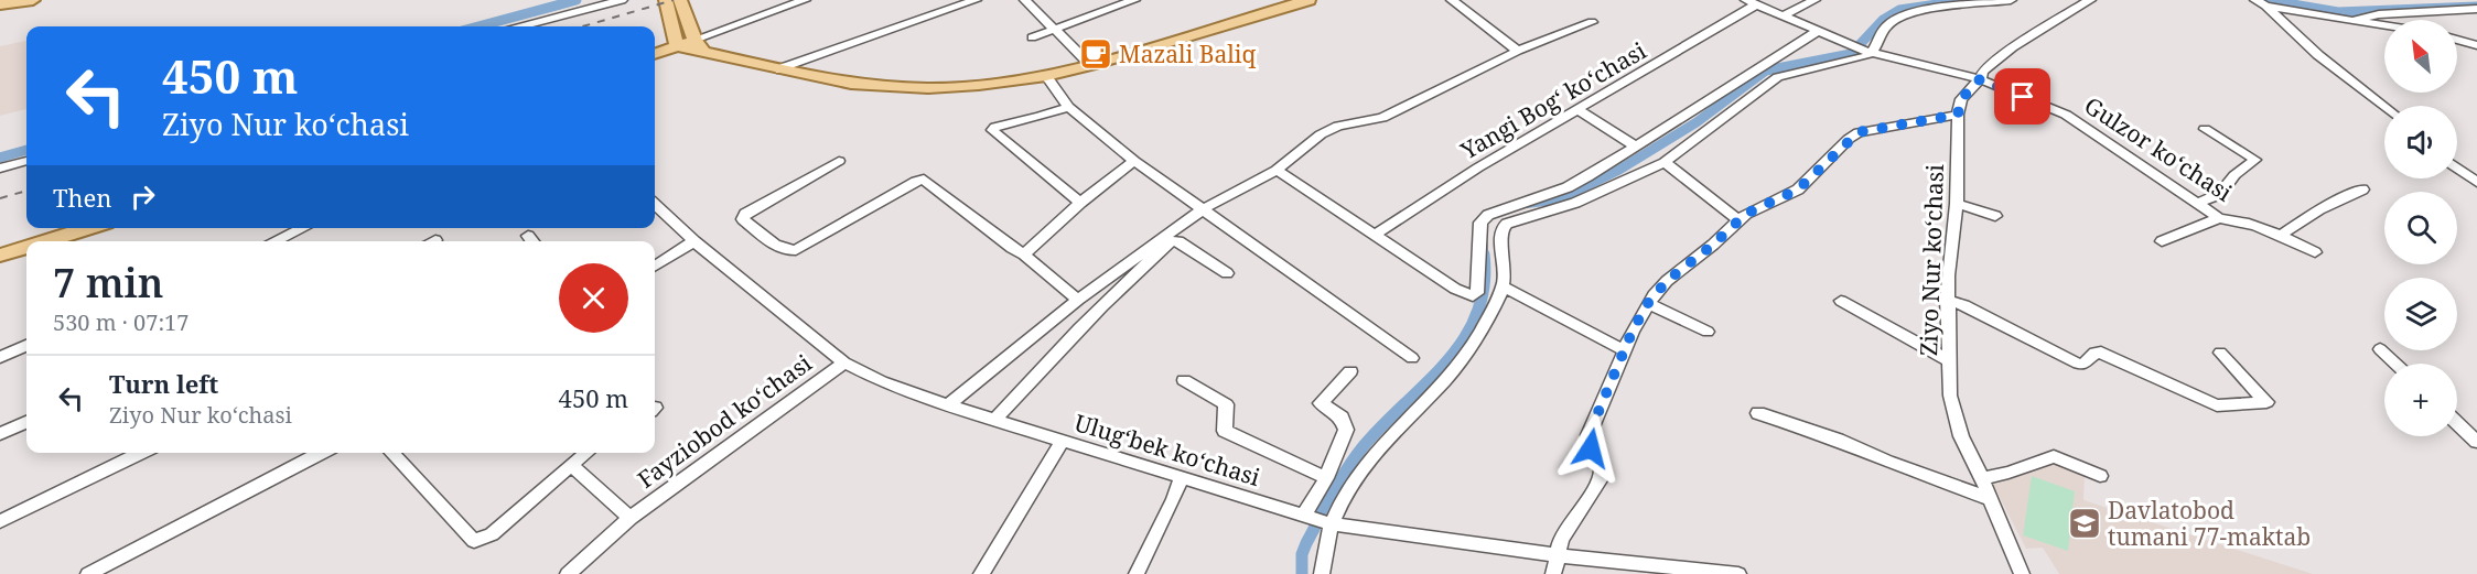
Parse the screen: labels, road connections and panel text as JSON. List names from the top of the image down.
{
  "streets": {
    "street": [
      "Yangi Bogʻ koʻchasi",
      "Gulzor koʻchasi",
      "Ziyo Nur koʻchasi",
      "Fayziobod koʻchasi",
      "Ulugʻbek koʻchasi"
    ]
  },
  "crossings": [
    ["Yangi Bogʻ koʻchasi", "Gulzor koʻchasi"],
    ["Gulzor koʻchasi", "Ziyo Nur koʻchasi"],
    ["Fayziobod koʻchasi", "Ulugʻbek koʻchasi"]
  ],
  "places": {
    "cafe": ["Mazali Baliq"],
    "school or university": ["Davlatobod tumani 77-maktab"]
  },
  "north": "top left",
  "page": {
    "map_buttons": "+",
    "turn": ["450 m", "Ziyo Nur koʻchasi"],
    "then": "Then",
    "heading": ["7 min", "530 m · 07:17"],
    "list": [
      {
        "name": "Turn left",
        "note": "Ziyo Nur koʻchasi",
        "value": "450 m"
      }
    ]
  }
}
